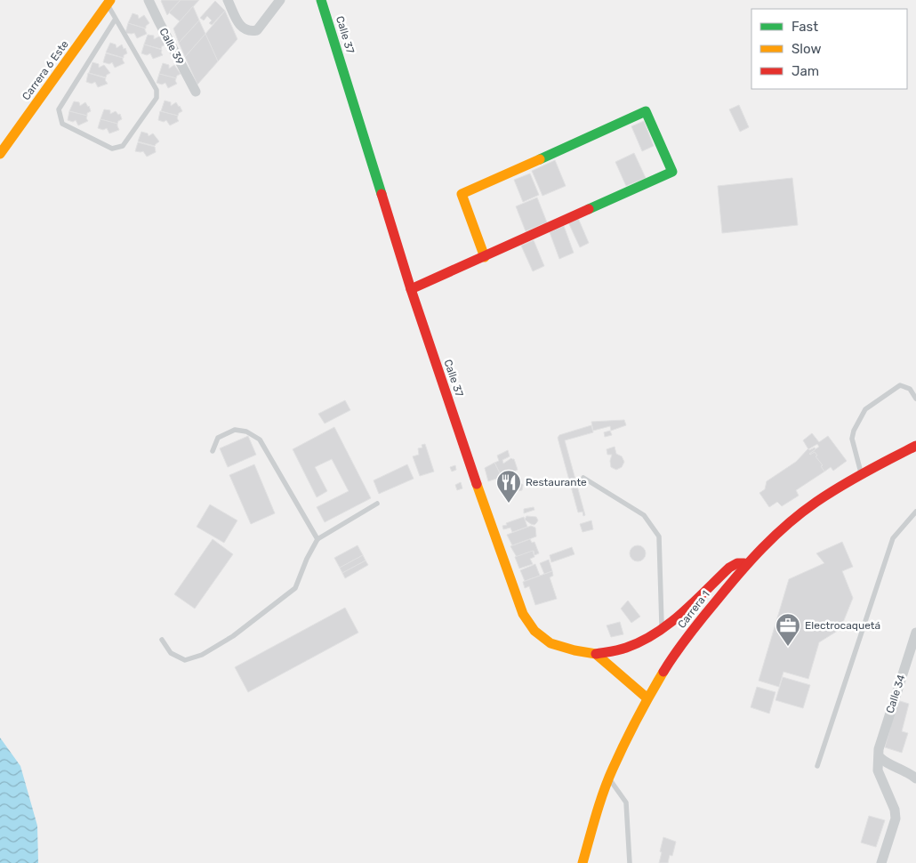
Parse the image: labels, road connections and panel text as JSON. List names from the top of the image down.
{
  "streets": {
    "street": [
      "Calle 37",
      "Calle 39",
      "Carrera 6 Este",
      "Carrera 1",
      "Calle 34"
    ]
  },
  "places": {
    "restaurant": ["Restaurante"],
    "office": ["Electrocaquetá"]
  },
  "legend": ["Fast", "Slow", "Jam"]
}
